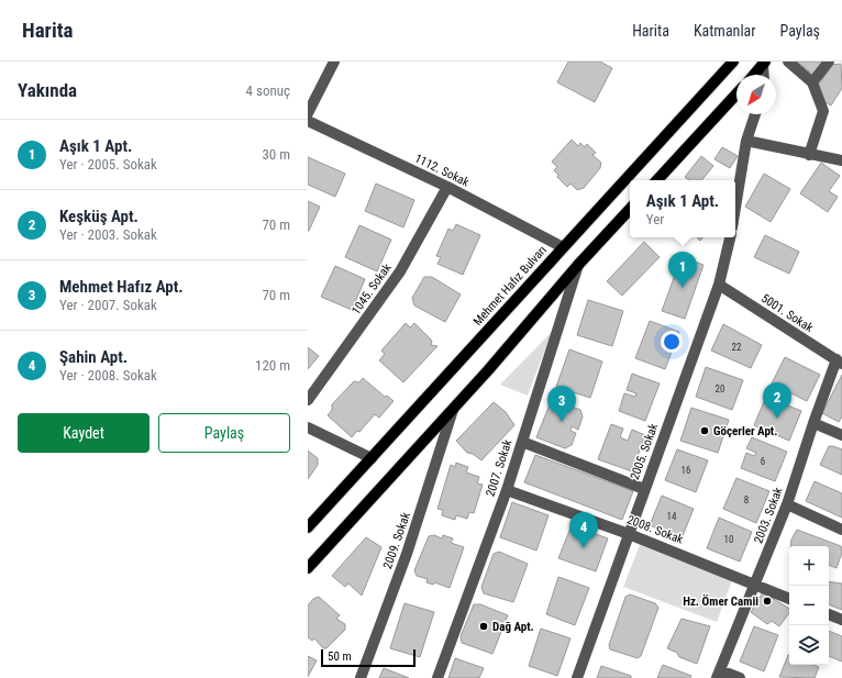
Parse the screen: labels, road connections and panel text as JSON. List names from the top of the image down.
{
  "streets": {
    "main road": ["Mehmet Hafız Bulvarı"],
    "street": [
      "1112. Sokak",
      "1045. Sokak",
      "5001. Sokak",
      "2005. Sokak",
      "2007. Sokak",
      "2003. Sokak",
      "2008. Sokak",
      "2009. Sokak"
    ]
  },
  "crossings": [
    ["1112. Sokak", "Mehmet Hafız Bulvarı"],
    ["1112. Sokak", "1045. Sokak"],
    ["5001. Sokak", "2005. Sokak"],
    ["5001. Sokak", "2003. Sokak"],
    ["2005. Sokak", "2008. Sokak"],
    ["2007. Sokak", "2008. Sokak"],
    ["2003. Sokak", "2008. Sokak"]
  ],
  "places": ["Göçerler Apt.", "Hz. Ömer Camii", "Dağ Apt."],
  "house_numbers": [
    "22",
    "20",
    "6",
    "16",
    "8",
    "14",
    "10"
  ],
  "scale_bar": "50 m",
  "north": "bottom left",
  "page": {
    "header": "Harita",
    "nav": ["Harita", "Katmanlar", "Paylaş"],
    "heading": ["Yakında", "4 sonuç"],
    "list": [
      {
        "mark": "1",
        "name": "Aşık 1 Apt.",
        "note": "Yer · 2005. Sokak",
        "value": "30 m"
      },
      {
        "mark": "2",
        "name": "Keşküş Apt.",
        "note": "Yer · 2003. Sokak",
        "value": "70 m"
      },
      {
        "mark": "3",
        "name": "Mehmet Hafız Apt.",
        "note": "Yer · 2007. Sokak",
        "value": "70 m"
      },
      {
        "mark": "4",
        "name": "Şahin Apt.",
        "note": "Yer · 2008. Sokak",
        "value": "120 m"
      }
    ],
    "popup": ["Aşık 1 Apt.", "Yer"],
    "pins": [
      "1",
      "2",
      "3",
      "4"
    ],
    "buttons": ["Kaydet", "Paylaş"],
    "map_buttons": ["+", "−"],
    "scale": "50 m"
  }
}
